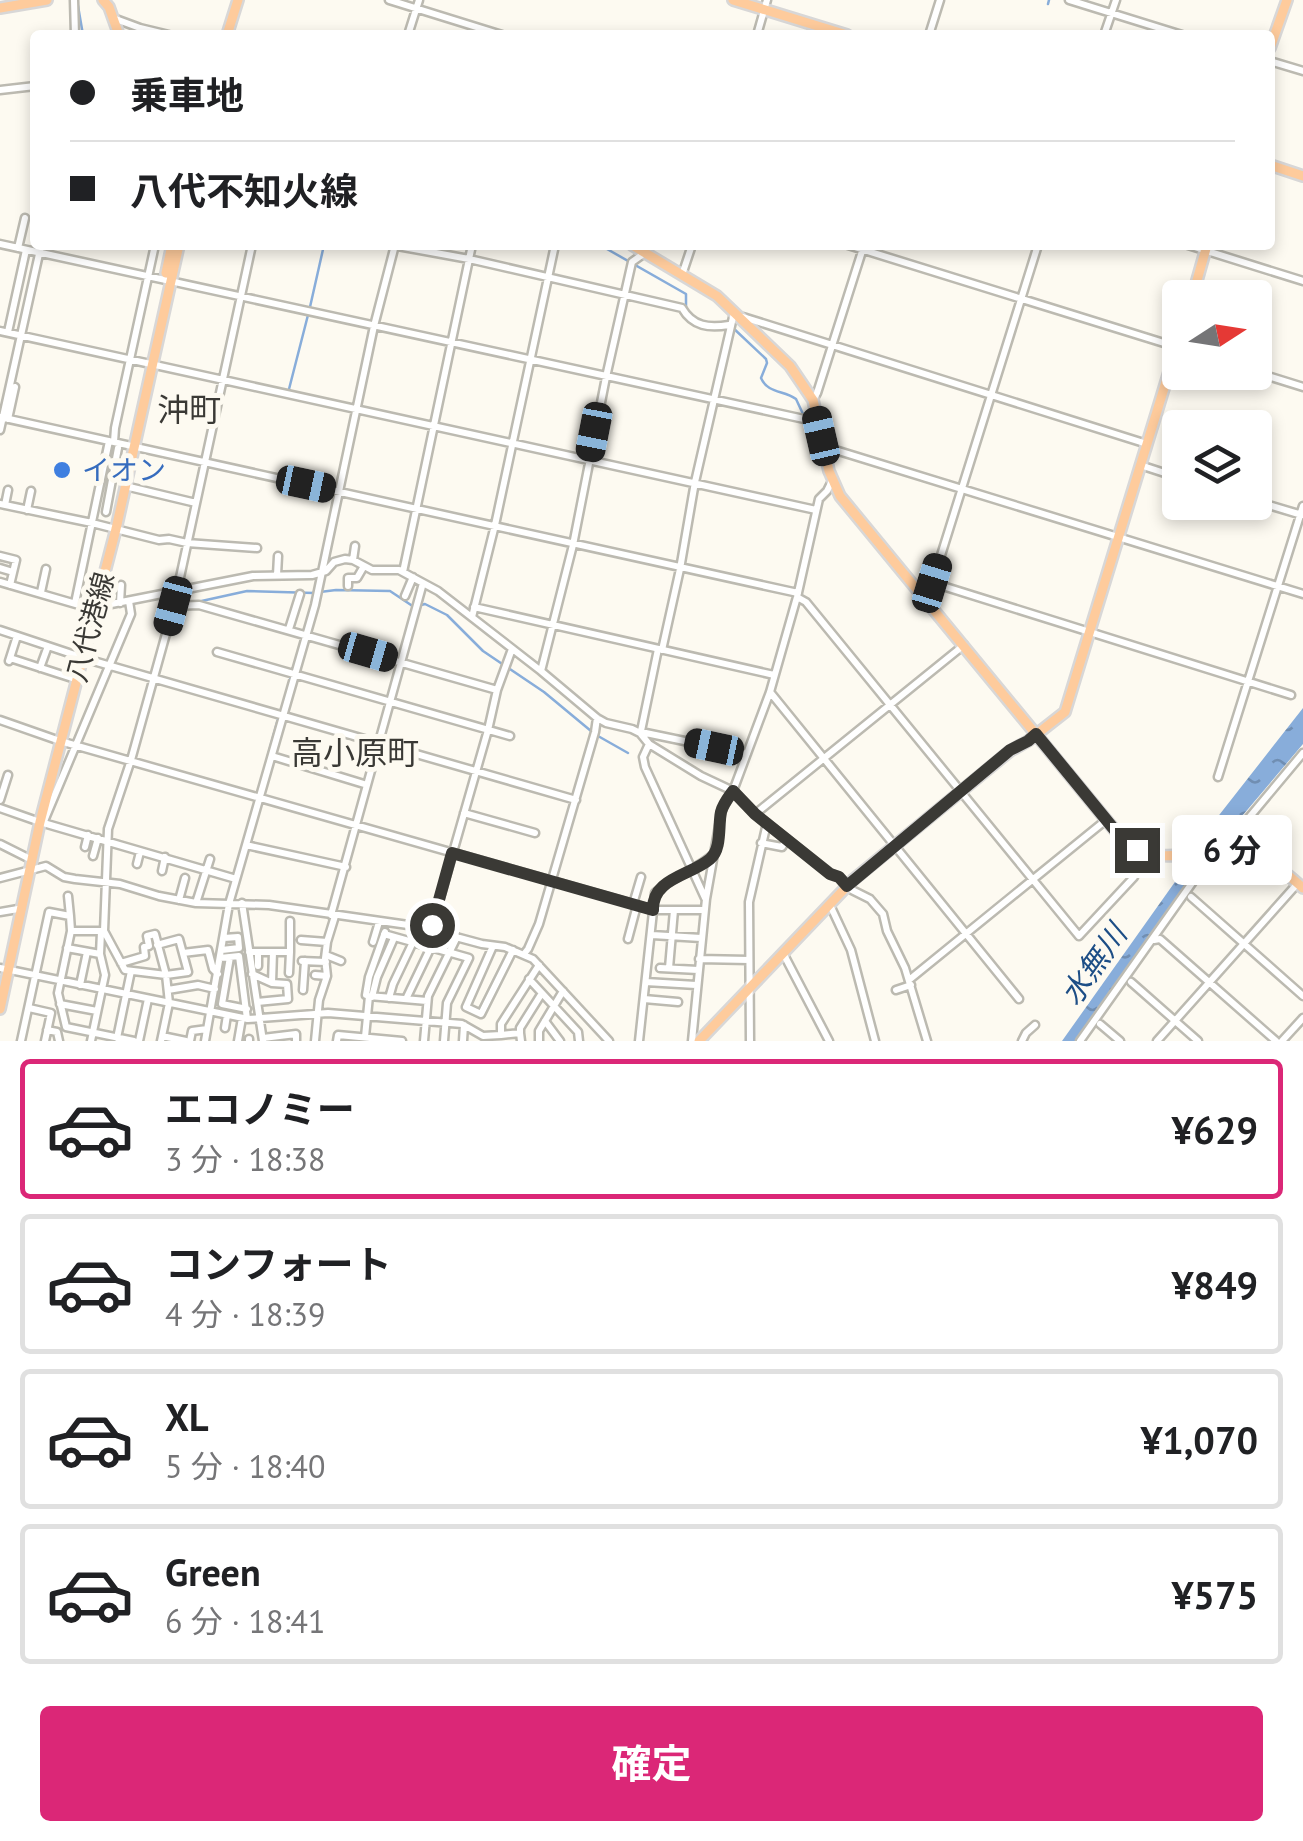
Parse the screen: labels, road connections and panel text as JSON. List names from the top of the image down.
{
  "streets": {
    "main road": ["八代港線"]
  },
  "districts": ["沖町", "高小原町"],
  "water": ["水無川"],
  "places": ["イオン"],
  "north": "right",
  "page": {
    "banner": ["乗車地", "八代不知火線"],
    "bubble": "6 分",
    "list": [
      {
        "name": "エコノミー",
        "note": "3 分 · 18:38",
        "value": "¥629"
      },
      {
        "name": "コンフォート",
        "note": "4 分 · 18:39",
        "value": "¥849"
      },
      {
        "name": "XL",
        "note": "5 分 · 18:40",
        "value": "¥1,070"
      },
      {
        "name": "Green",
        "note": "6 分 · 18:41",
        "value": "¥575"
      }
    ],
    "buttons": "確定"
  }
}
